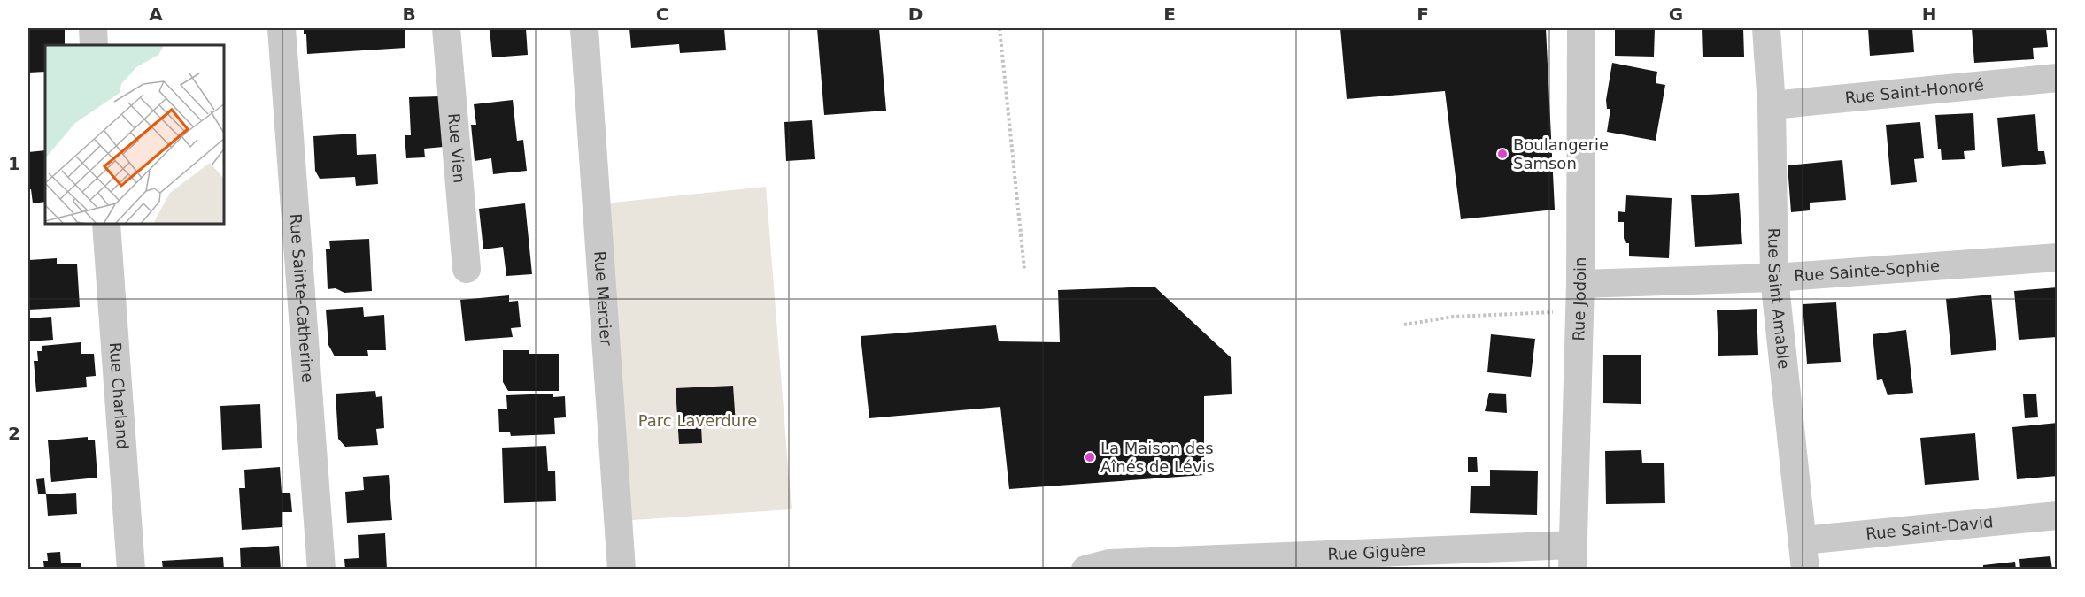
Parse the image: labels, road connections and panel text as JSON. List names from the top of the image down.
{
  "streets": {
    "street": [
      "Rue Saint-Honoré",
      "Rue Vien",
      "Rue Sainte-Sophie",
      "Rue Mercier",
      "Rue Sainte-Catherine",
      "Rue Jodoin",
      "Rue Saint Amable",
      "Rue Charland",
      "Rue Saint-David",
      "Rue Giguère"
    ]
  },
  "crossings": [
    ["Rue Saint-Honoré", "Rue Saint Amable"],
    ["Rue Sainte-Sophie", "Rue Jodoin"],
    ["Rue Sainte-Sophie", "Rue Saint Amable"],
    ["Rue Jodoin", "Rue Giguère"],
    ["Rue Saint Amable", "Rue Saint-David"]
  ],
  "parks": ["Parc Laverdure"],
  "places": ["Boulangerie Samson", "La Maison des Aînés de Lévis"],
  "grid": {
    "columns": [
      "A",
      "B",
      "C",
      "D",
      "E",
      "F",
      "G",
      "H"
    ],
    "rows": ["1", "2"]
  }
}
